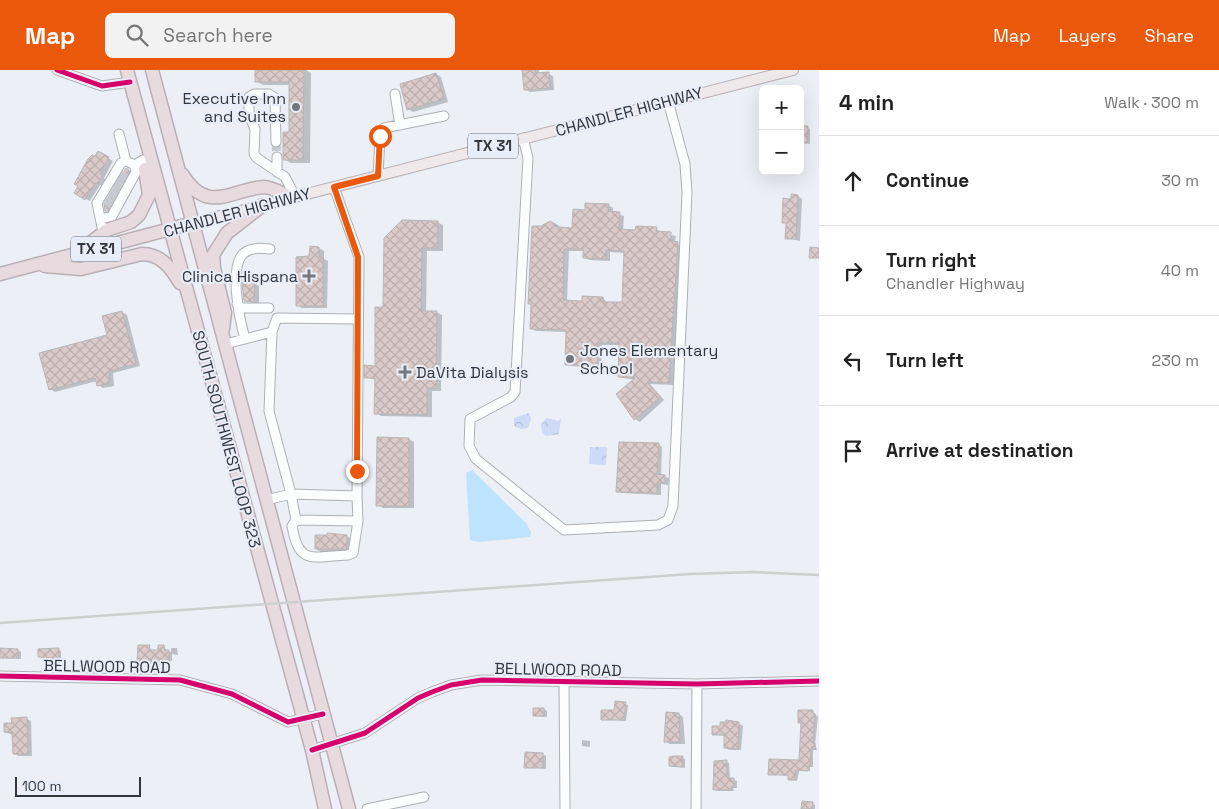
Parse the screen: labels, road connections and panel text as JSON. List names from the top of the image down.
{
  "streets": {
    "highway": ["CHANDLER HIGHWAY", "TX 31", "SOUTH SOUTHWEST LOOP 323"],
    "street": ["BELLWOOD ROAD"]
  },
  "crossings": [
    ["CHANDLER HIGHWAY", "SOUTH SOUTHWEST LOOP 323"],
    ["SOUTH SOUTHWEST LOOP 323", "BELLWOOD ROAD"]
  ],
  "places": {
    "other": ["Executive Inn and Suites", "Jones Elementary School"],
    "health": ["Clinica Hispana", "DaVita Dialysis"]
  },
  "scale_bar": "100 m",
  "page": {
    "header": "Map",
    "search": "Search here",
    "nav": ["Map", "Layers", "Share"],
    "heading": ["4 min", "Walk · 300 m"],
    "map_buttons": ["+", "−"],
    "list": [
      ["Continue", "30 m"],
      ["Turn right", "Chandler Highway", "40 m"],
      ["Turn left", "230 m"],
      "Arrive at destination"
    ],
    "scale": "100 m"
  }
}
